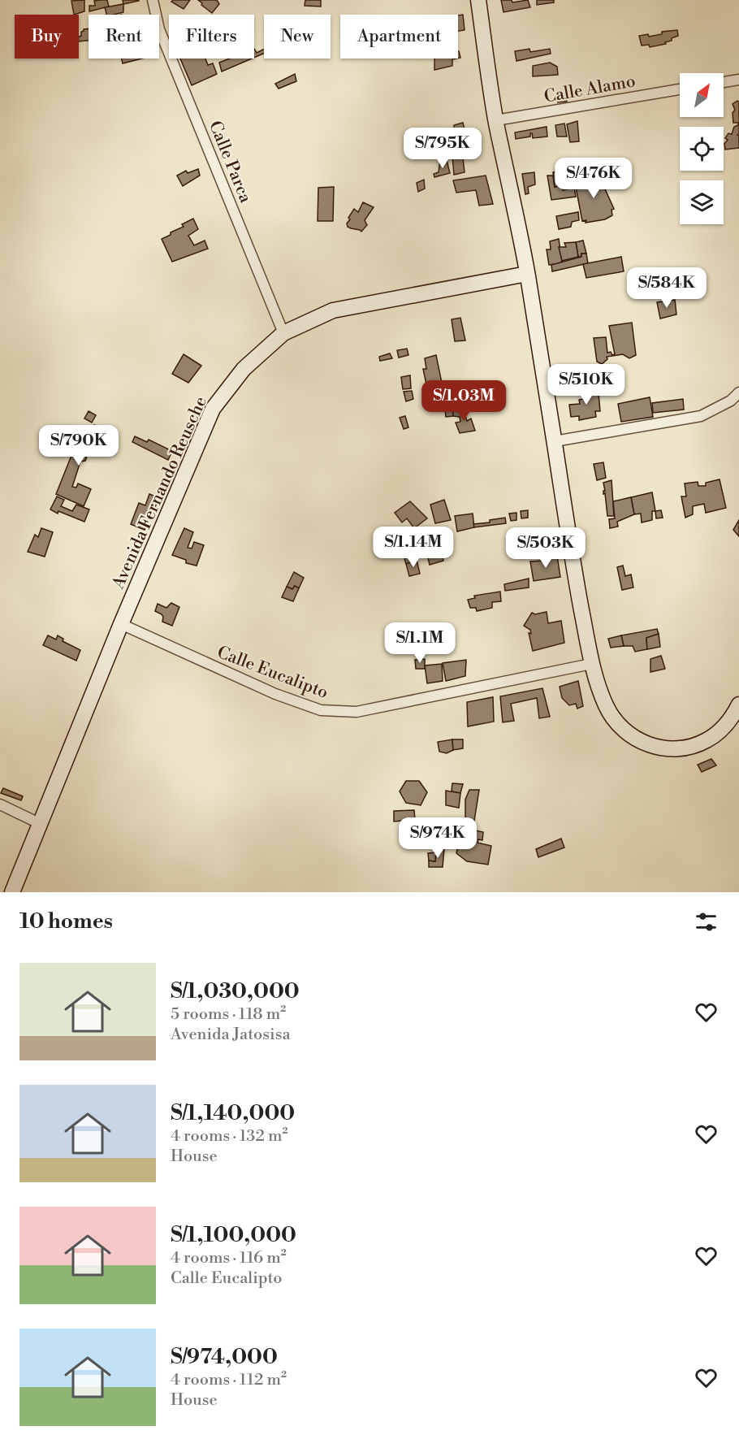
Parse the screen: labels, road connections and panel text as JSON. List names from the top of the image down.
{
  "streets": {
    "street": [
      "Calle Alamo",
      "Calle Parca",
      "Avenida Fernando Reusche",
      "Calle Eucalipto"
    ]
  },
  "crossings": [
    ["Calle Parca", "Avenida Fernando Reusche"],
    ["Avenida Fernando Reusche", "Calle Eucalipto"]
  ],
  "north": "top right",
  "page": {
    "chip": [
      "Buy",
      "Rent",
      "Filters",
      "New",
      "Apartment"
    ],
    "price": [
      "S/795K",
      "S/476K",
      "S/584K",
      "S/510K",
      "S/1.03M",
      "S/790K",
      "S/1.14M",
      "S/503K",
      "S/1.1M",
      "S/974K"
    ],
    "heading": "10 homes",
    "list": [
      {
        "name": "S/1,030,000",
        "note": "5 rooms · 118 m² · Avenida Jatosisa"
      },
      {
        "name": "S/1,140,000",
        "note": "4 rooms · 132 m² · House"
      },
      {
        "name": "S/1,100,000",
        "note": "4 rooms · 116 m² · Calle Eucalipto"
      },
      {
        "name": "S/974,000",
        "note": "4 rooms · 112 m² · House"
      }
    ]
  }
}
